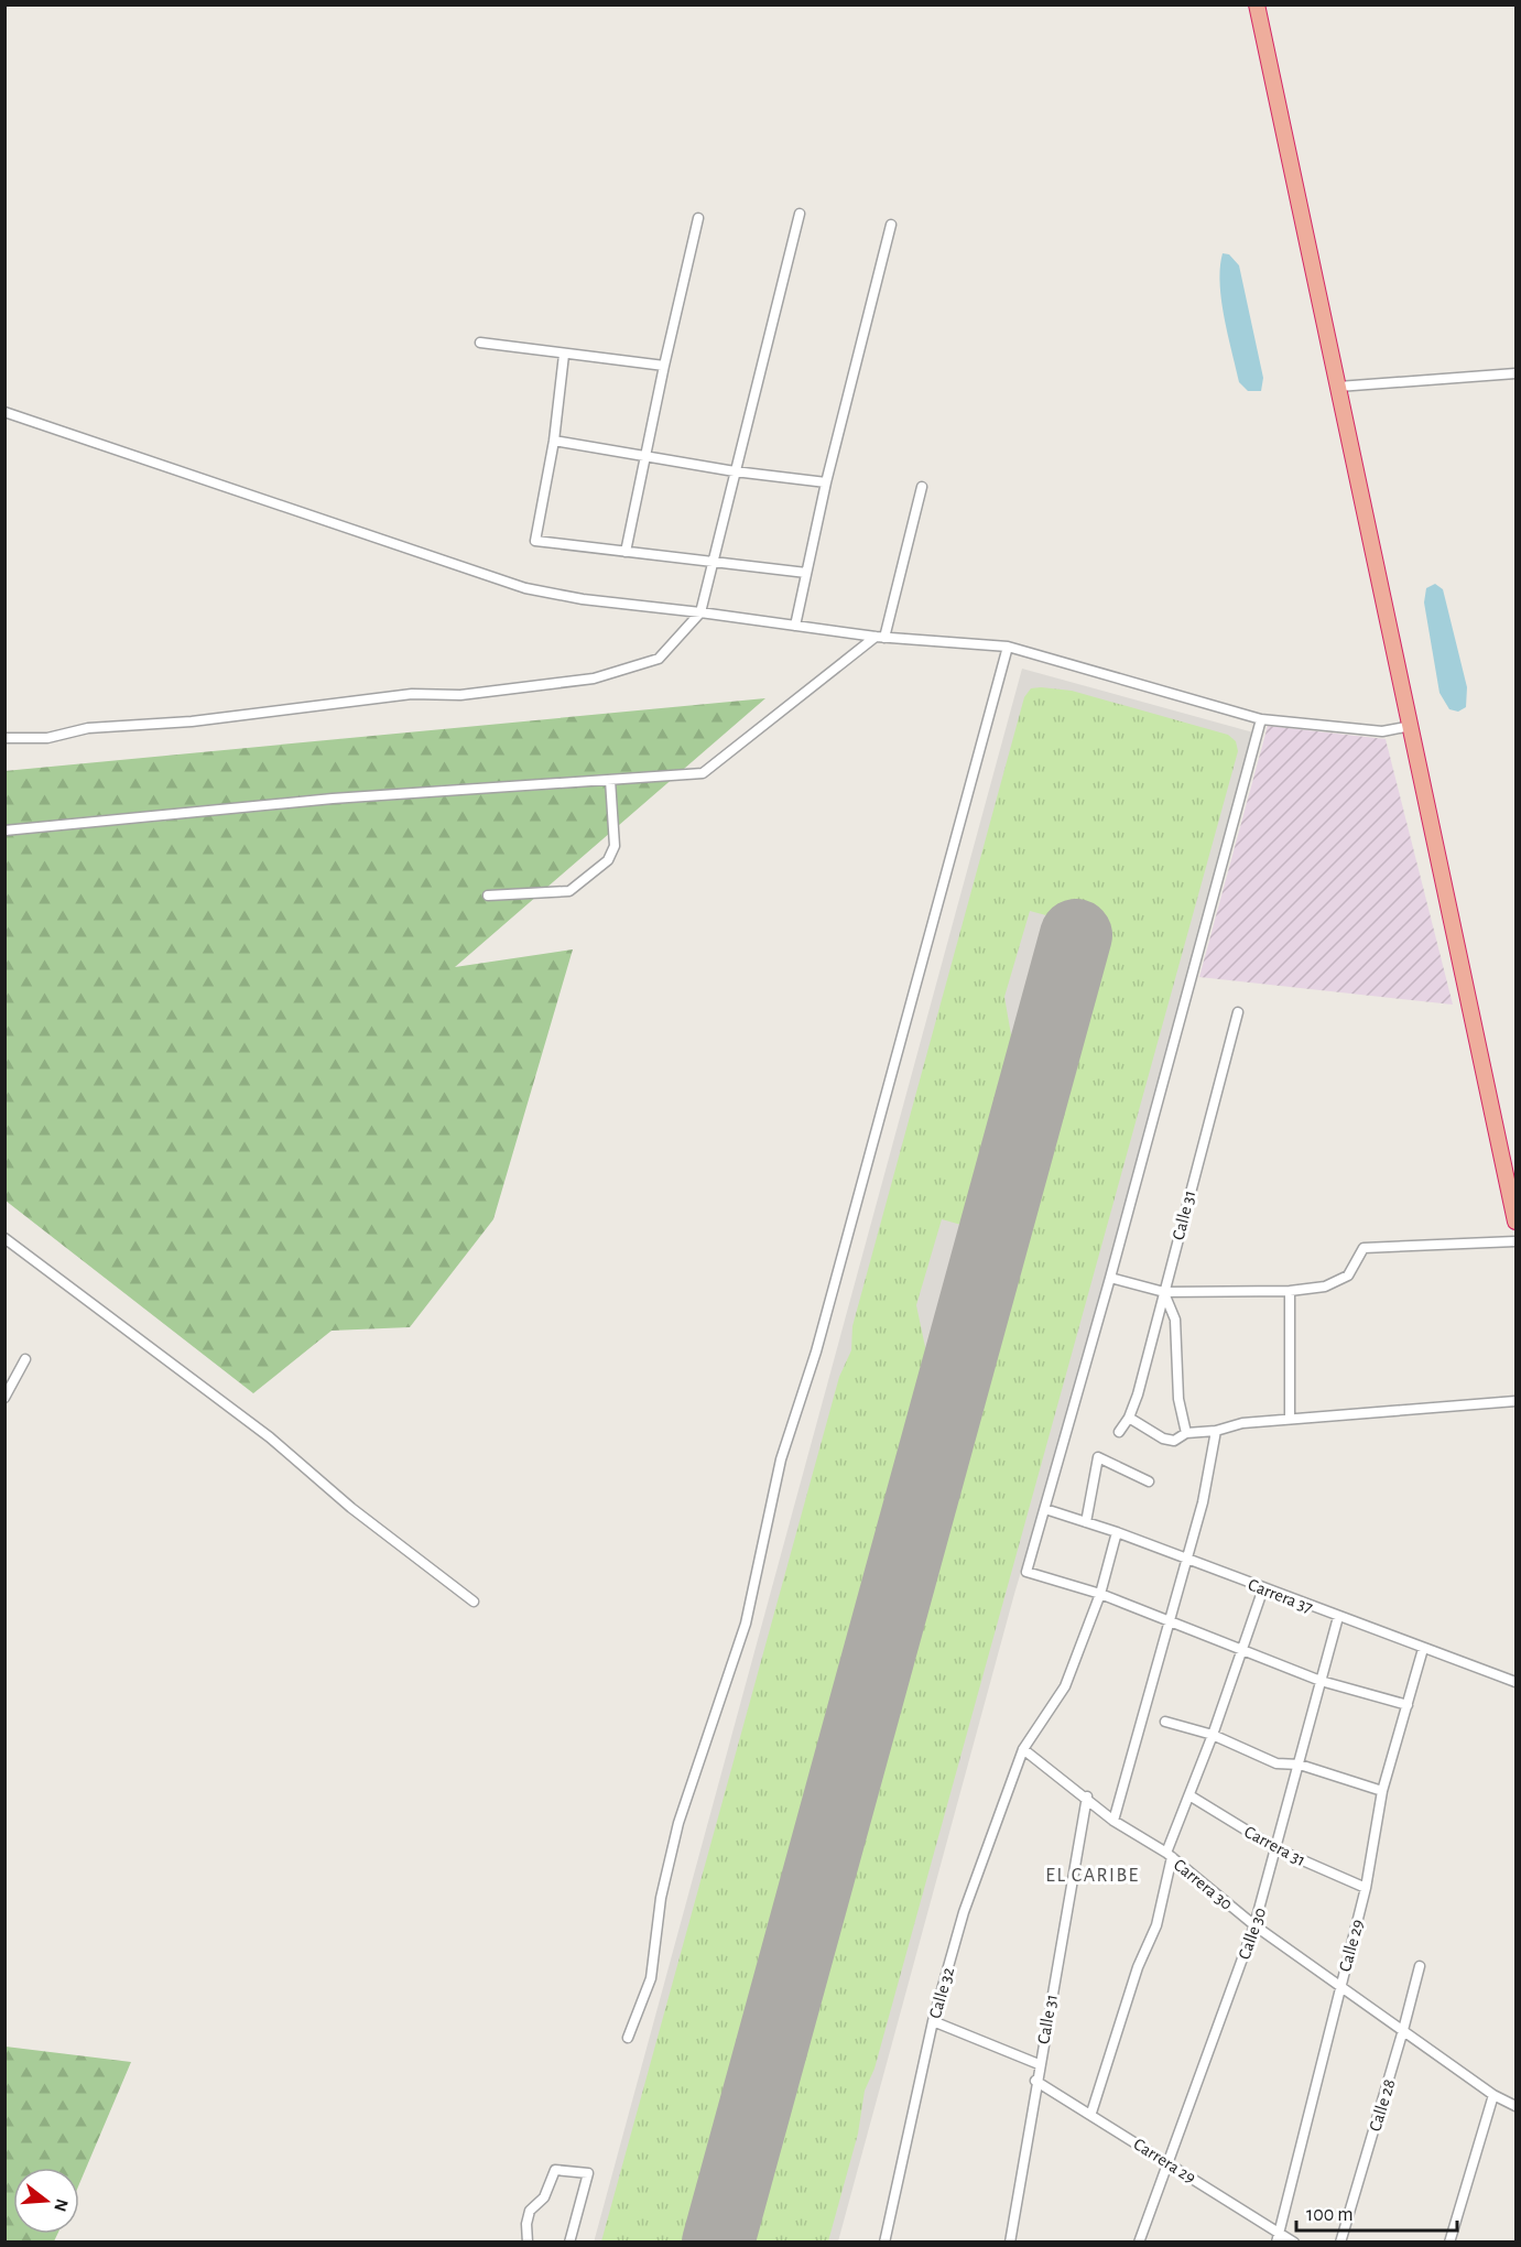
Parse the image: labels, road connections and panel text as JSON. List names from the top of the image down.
{
  "streets": {
    "street": [
      "Calle 31",
      "Carrera 37",
      "Carrera 31",
      "Carrera 30",
      "Calle 30",
      "Calle 29",
      "Calle 32",
      "Calle 28",
      "Carrera 29"
    ]
  },
  "crossings": [
    ["Calle 31", "Carrera 30"],
    ["Calle 31", "Carrera 29"],
    ["Carrera 37", "Calle 30"],
    ["Carrera 37", "Calle 29"],
    ["Carrera 37", "Calle 32"],
    ["Carrera 31", "Calle 30"],
    ["Carrera 31", "Calle 29"],
    ["Carrera 30", "Calle 30"],
    ["Carrera 30", "Calle 29"],
    ["Carrera 30", "Calle 32"],
    ["Carrera 30", "Calle 28"],
    ["Calle 30", "Carrera 29"],
    ["Calle 29", "Carrera 29"]
  ],
  "districts": ["EL CARIBE"],
  "scale_bar": "100 m",
  "north": "right"
}
